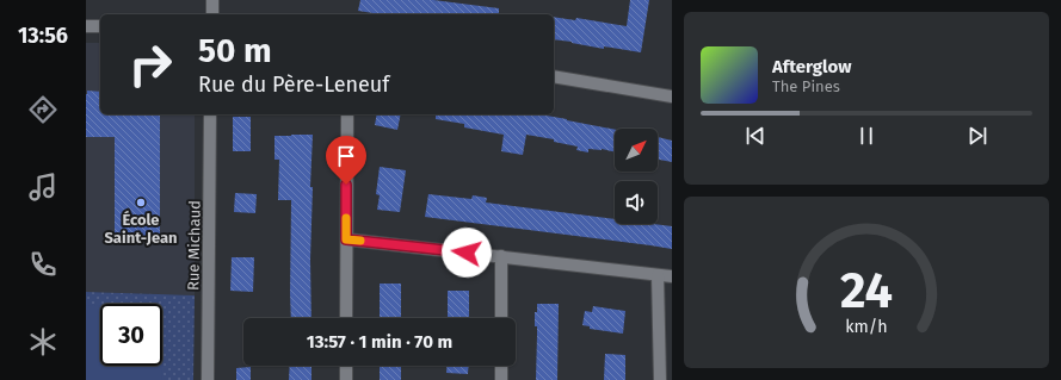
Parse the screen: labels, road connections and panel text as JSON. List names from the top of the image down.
{
  "streets": {
    "street": ["Rue Michaud"]
  },
  "places": ["École Saint-Jean"],
  "north": "top right",
  "page": {
    "tabs": "13:56",
    "turn": ["50 m", "Rue du Père-Leneuf"],
    "song": ["Afterglow", "The Pines"],
    "limit": "30",
    "trip": "13:57 · 1 min · 70 m",
    "gauge": ["24", "km/h"]
  }
}
